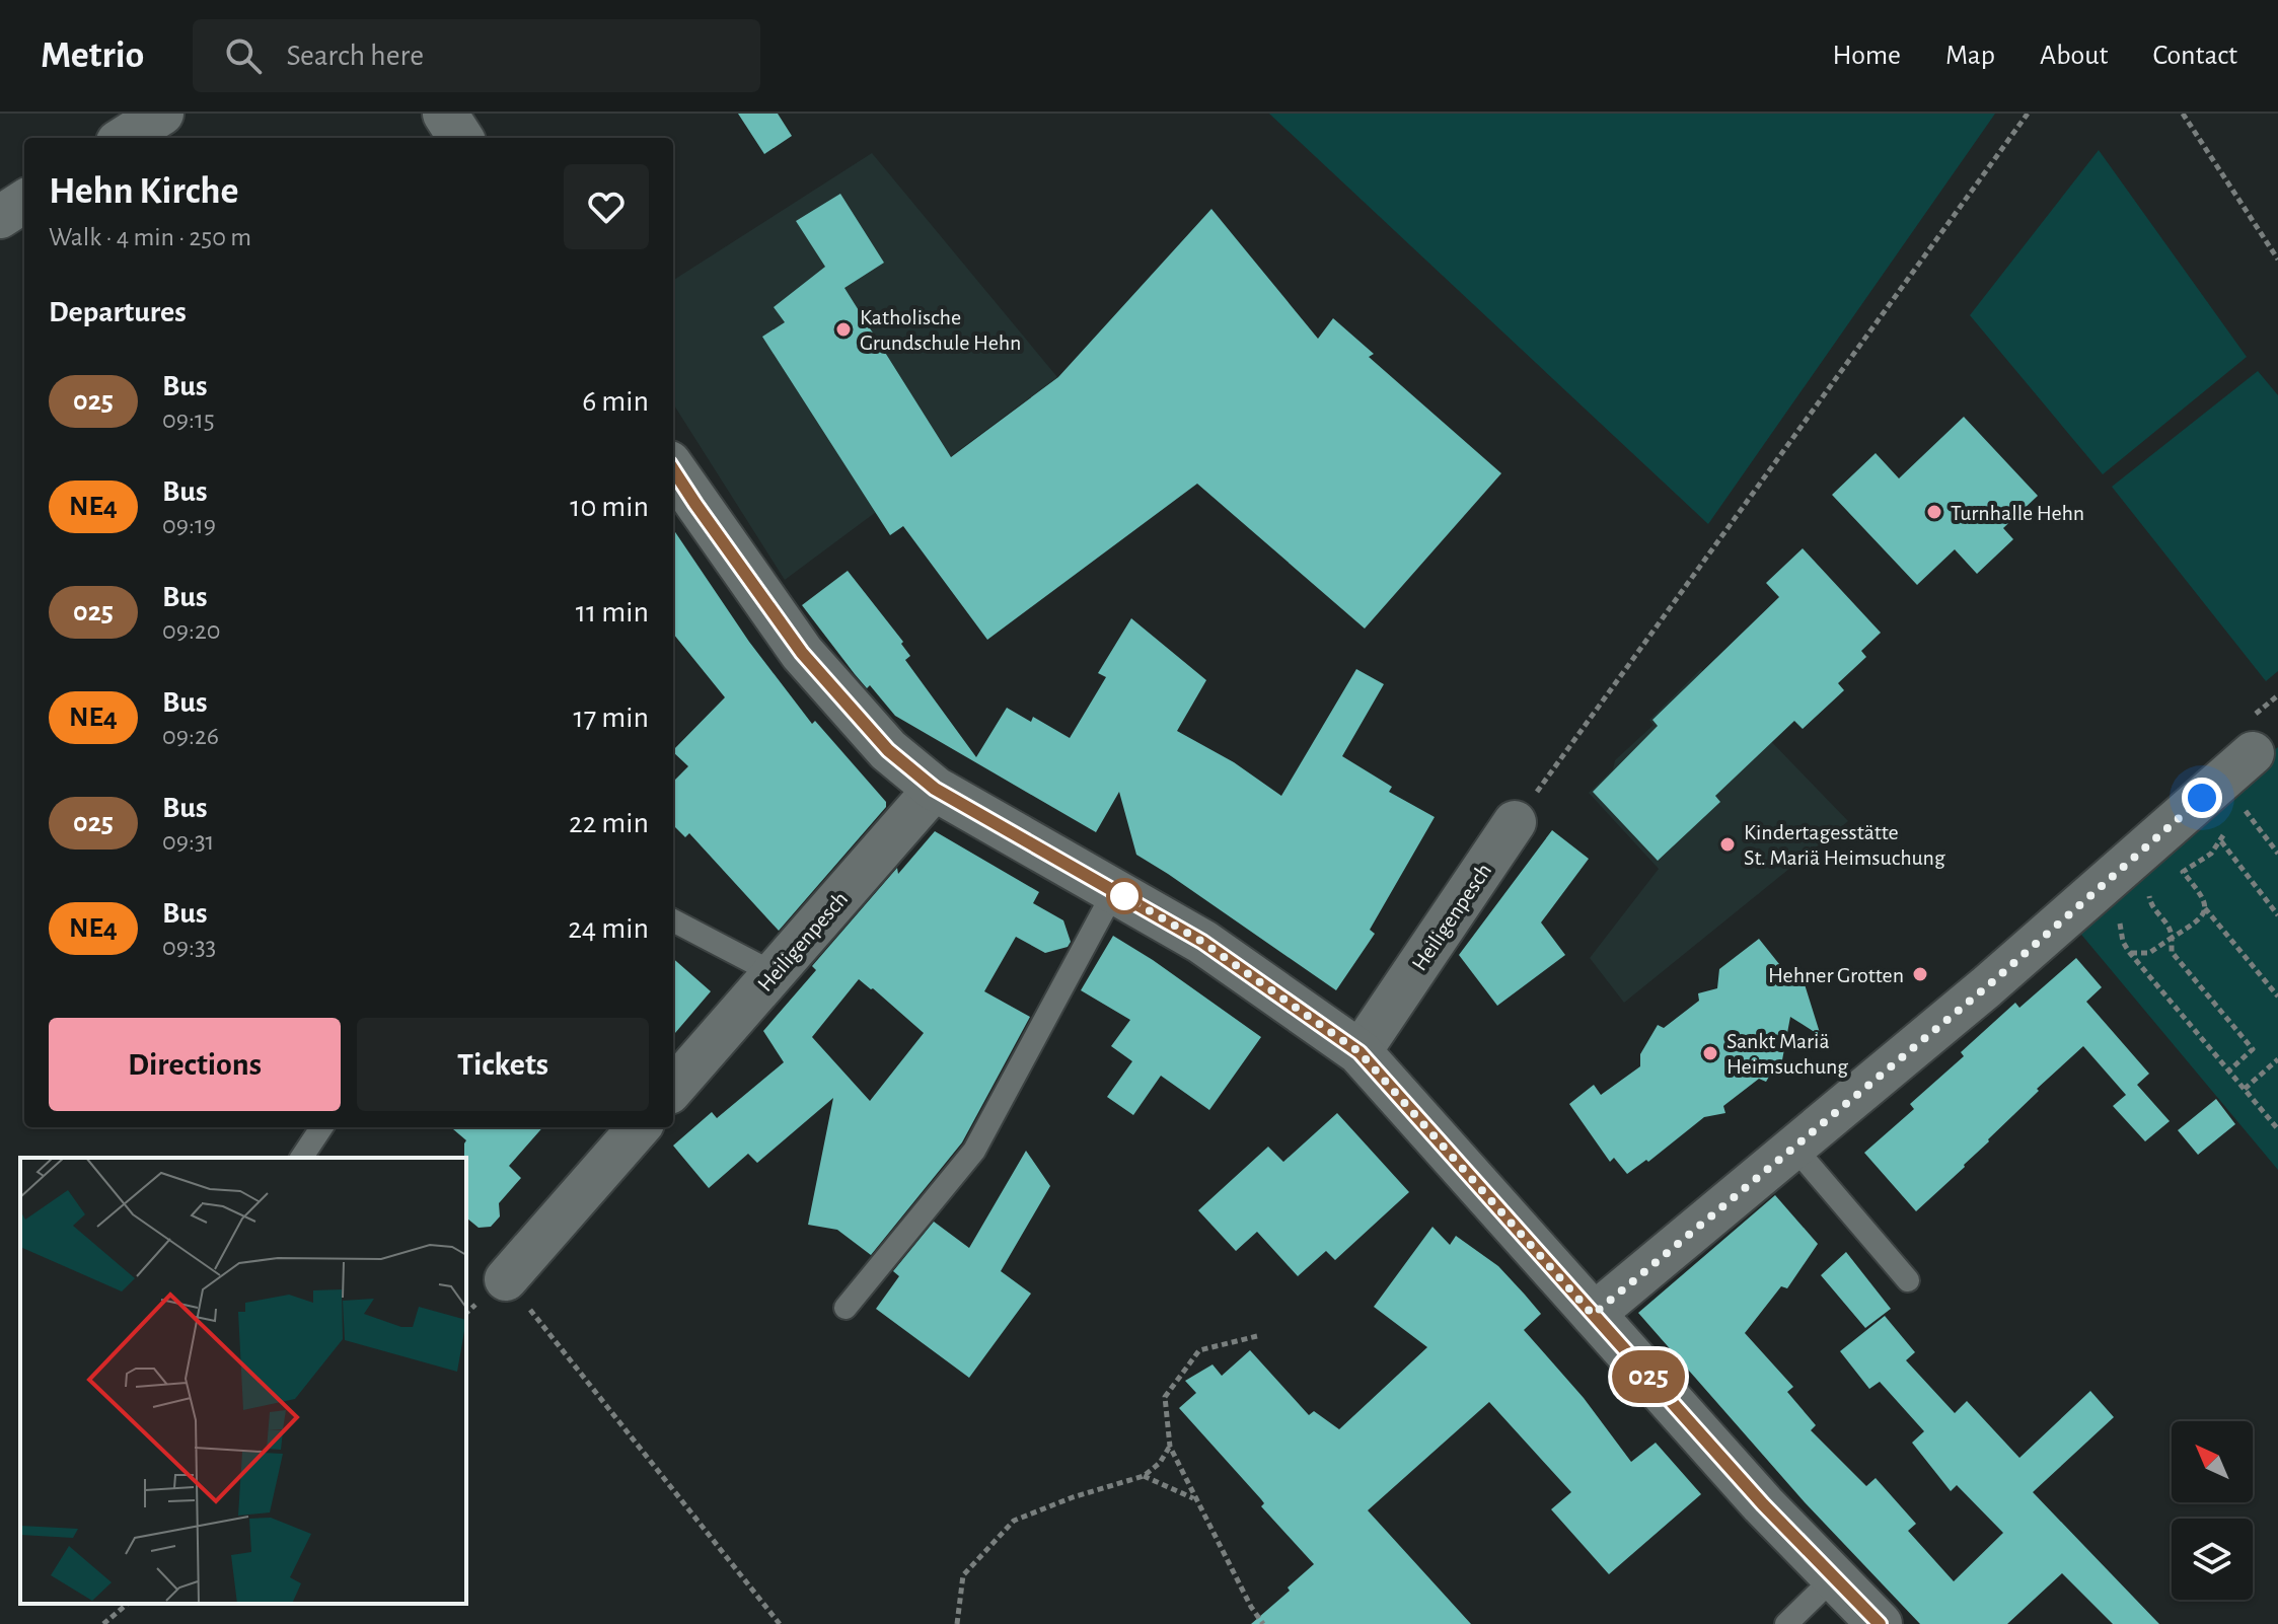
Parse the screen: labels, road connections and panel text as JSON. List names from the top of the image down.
{
  "streets": {
    "street": ["Heiligenpesch"]
  },
  "places": [
    "Katholische Grundschule Hehn",
    "Turnhalle Hehn",
    "Kindertagesstätte St. Mariä Heimsuchung",
    "Hehner Grotten",
    "Sankt Mariä Heimsuchung"
  ],
  "lines": ["bus line 025"],
  "north": "top left",
  "page": {
    "header": "Metrio",
    "search": "Search here",
    "nav": [
      "Home",
      "Map",
      "About",
      "Contact"
    ],
    "on_map": "025",
    "heading": [
      ["Hehn Kirche", "Walk · 4 min · 250 m"],
      "Departures"
    ],
    "list": [
      {
        "mark": "025",
        "name": "Bus",
        "note": "09:15",
        "value": "6 min"
      },
      {
        "mark": "NE4",
        "name": "Bus",
        "note": "09:19",
        "value": "10 min"
      },
      {
        "mark": "025",
        "name": "Bus",
        "note": "09:20",
        "value": "11 min"
      },
      {
        "mark": "NE4",
        "name": "Bus",
        "note": "09:26",
        "value": "17 min"
      },
      {
        "mark": "025",
        "name": "Bus",
        "note": "09:31",
        "value": "22 min"
      },
      {
        "mark": "NE4",
        "name": "Bus",
        "note": "09:33",
        "value": "24 min"
      }
    ],
    "buttons": ["Directions", "Tickets"]
  }
}
